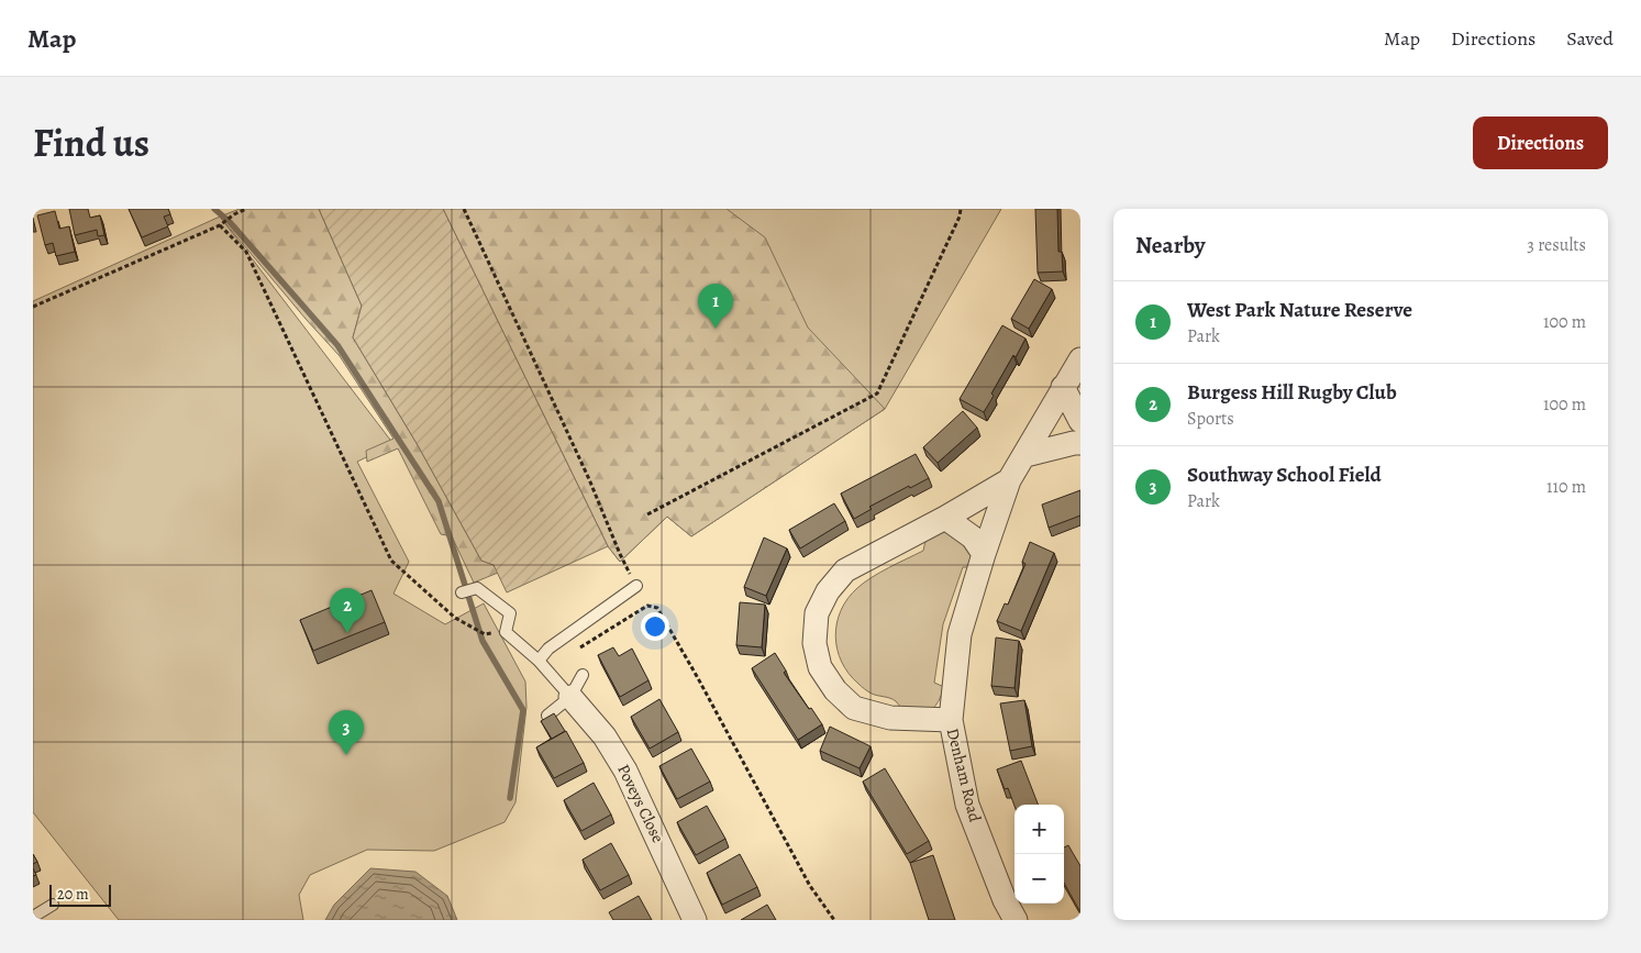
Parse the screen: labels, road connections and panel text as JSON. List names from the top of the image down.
{
  "streets": {
    "street": ["Denham Road", "Poveys Close"]
  },
  "scale_bar": "20 m",
  "page": {
    "header": "Map",
    "nav": ["Map", "Directions", "Saved"],
    "title": "Find us",
    "buttons": "Directions",
    "heading": ["Nearby", "3 results"],
    "list": [
      {
        "mark": "1",
        "name": "West Park Nature Reserve",
        "note": "Park",
        "value": "100 m"
      },
      {
        "mark": "2",
        "name": "Burgess Hill Rugby Club",
        "note": "Sports",
        "value": "100 m"
      },
      {
        "mark": "3",
        "name": "Southway School Field",
        "note": "Park",
        "value": "110 m"
      }
    ],
    "pins": ["1", "2", "3"],
    "map_buttons": ["+", "−"],
    "scale": "20 m"
  }
}
